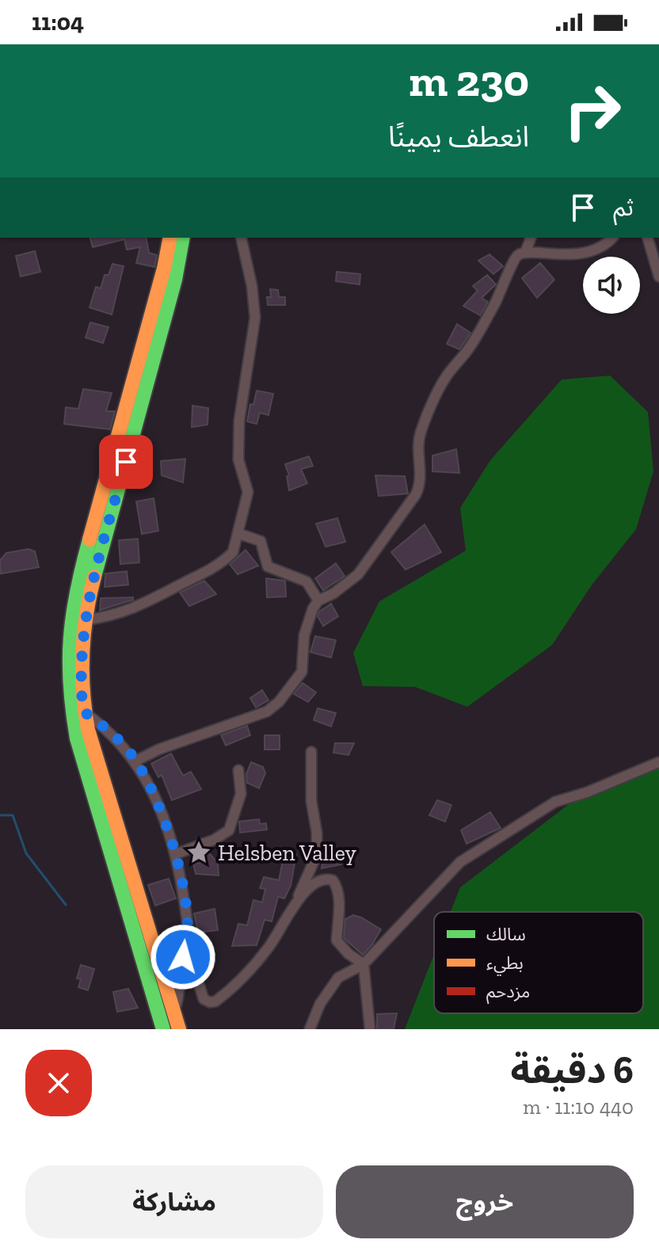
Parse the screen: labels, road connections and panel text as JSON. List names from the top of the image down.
{
  "places": {
    "place": ["Helsben Valley"]
  },
  "legend": ["سالك", "بطيء", "مزدحم"],
  "page": {
    "status": "11:04",
    "turn": ["230 m", "انعطف يمينًا"],
    "then": "ثم",
    "heading": ["6 دقيقة", "440 m · 11:10"],
    "buttons": ["خروج", "مشاركة"]
  }
}
